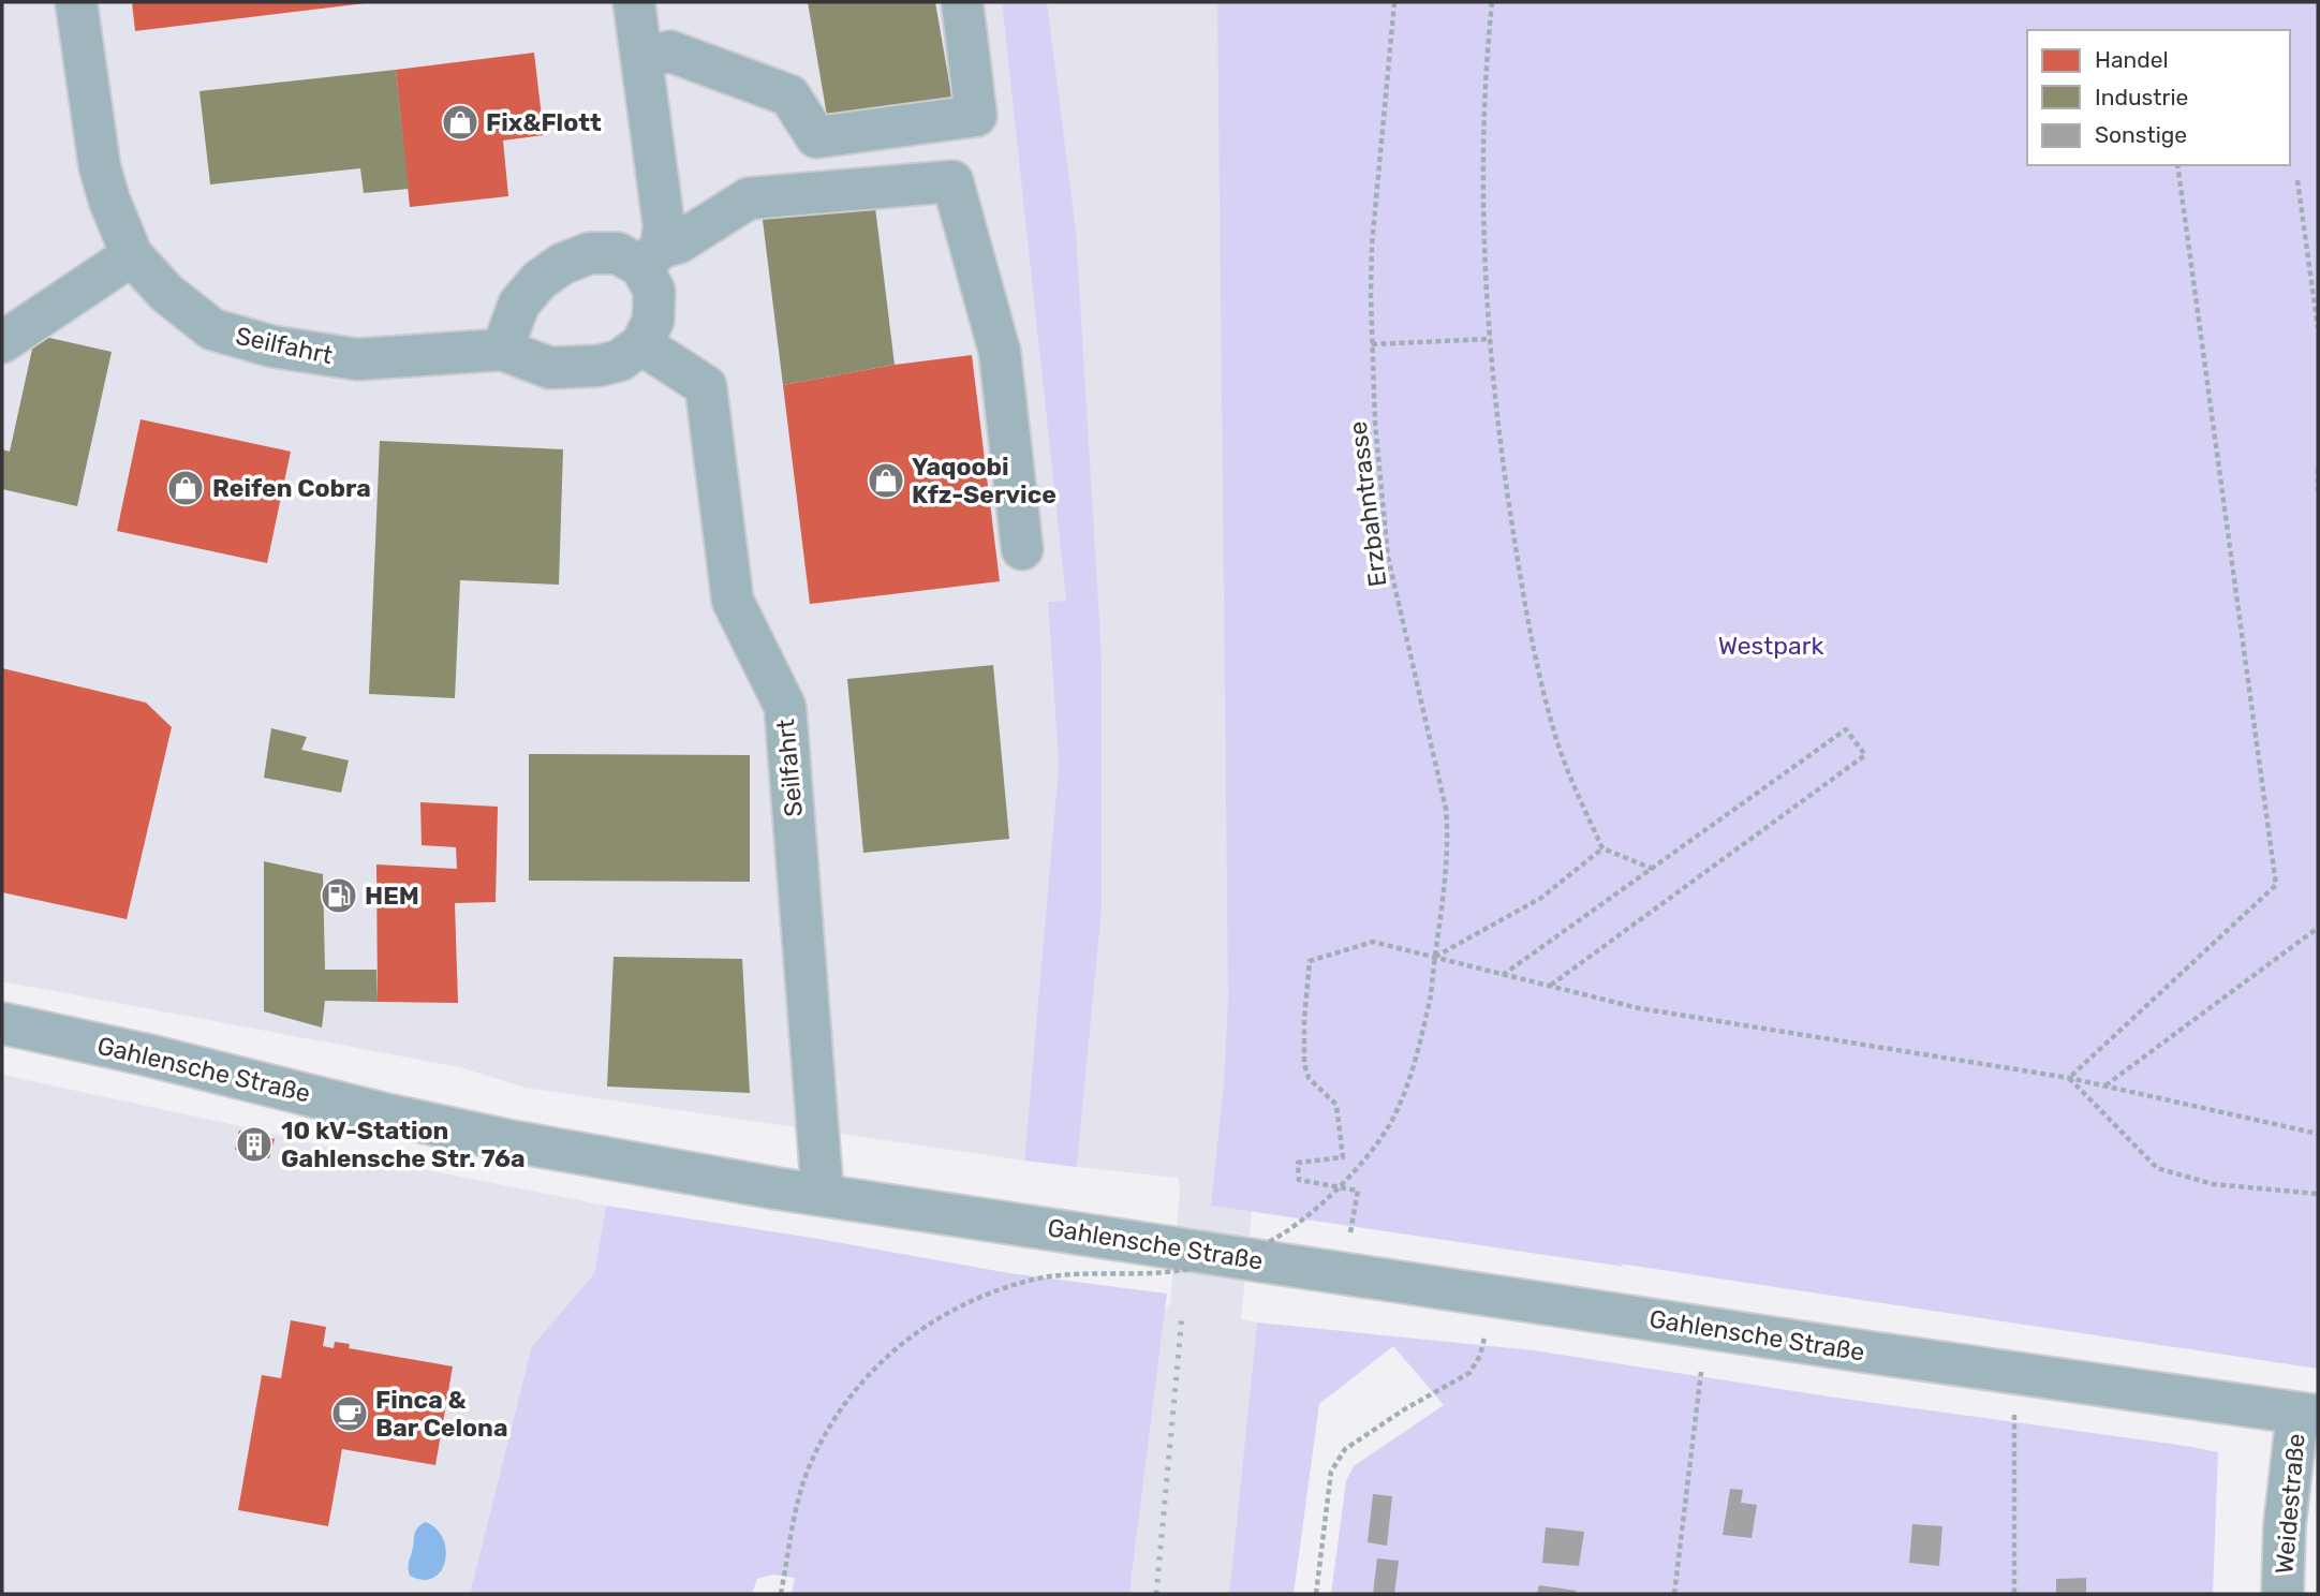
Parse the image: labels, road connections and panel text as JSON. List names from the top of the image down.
{
  "streets": {
    "street": ["Seilfahrt", "Gahlensche Straße", "Weidestraße"],
    "path": ["Erzbahntrasse"]
  },
  "crossings": [
    ["Seilfahrt", "Gahlensche Straße"],
    ["Gahlensche Straße", "Weidestraße"]
  ],
  "parks": ["Westpark"],
  "places": {
    "shop": ["Fix&Flott", "Yaqoobi Kfz-Service", "Reifen Cobra"],
    "fuel station": ["HEM"],
    "building": ["10 kV-Station Gahlensche Str. 76a"],
    "cafe": ["Finca & Bar Celona"]
  },
  "legend": ["Handel", "Industrie", "Sonstige"]
}
